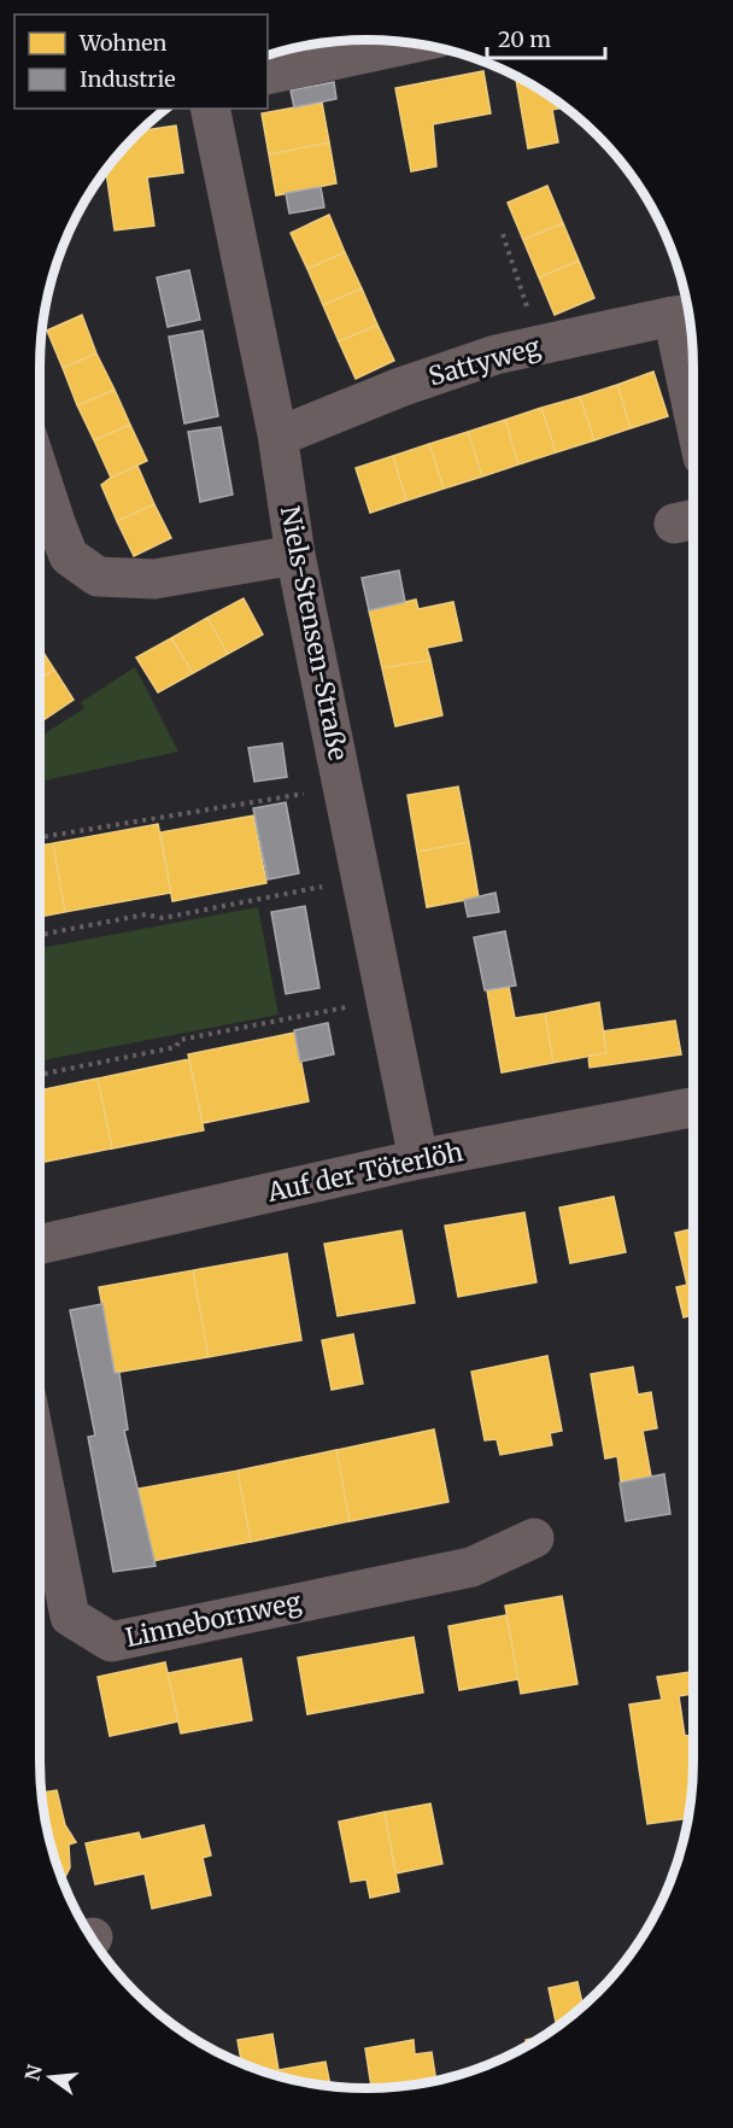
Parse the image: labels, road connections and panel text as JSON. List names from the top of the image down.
{
  "streets": {
    "street": [
      "Sattyweg",
      "Niels-Stensen-Straße",
      "Auf der Töterlöh",
      "Linnebornweg"
    ]
  },
  "crossings": [
    ["Sattyweg", "Niels-Stensen-Straße"],
    ["Niels-Stensen-Straße", "Auf der Töterlöh"]
  ],
  "legend": ["Wohnen", "Industrie"],
  "scale_bar": "20 m",
  "north": "left"
}
